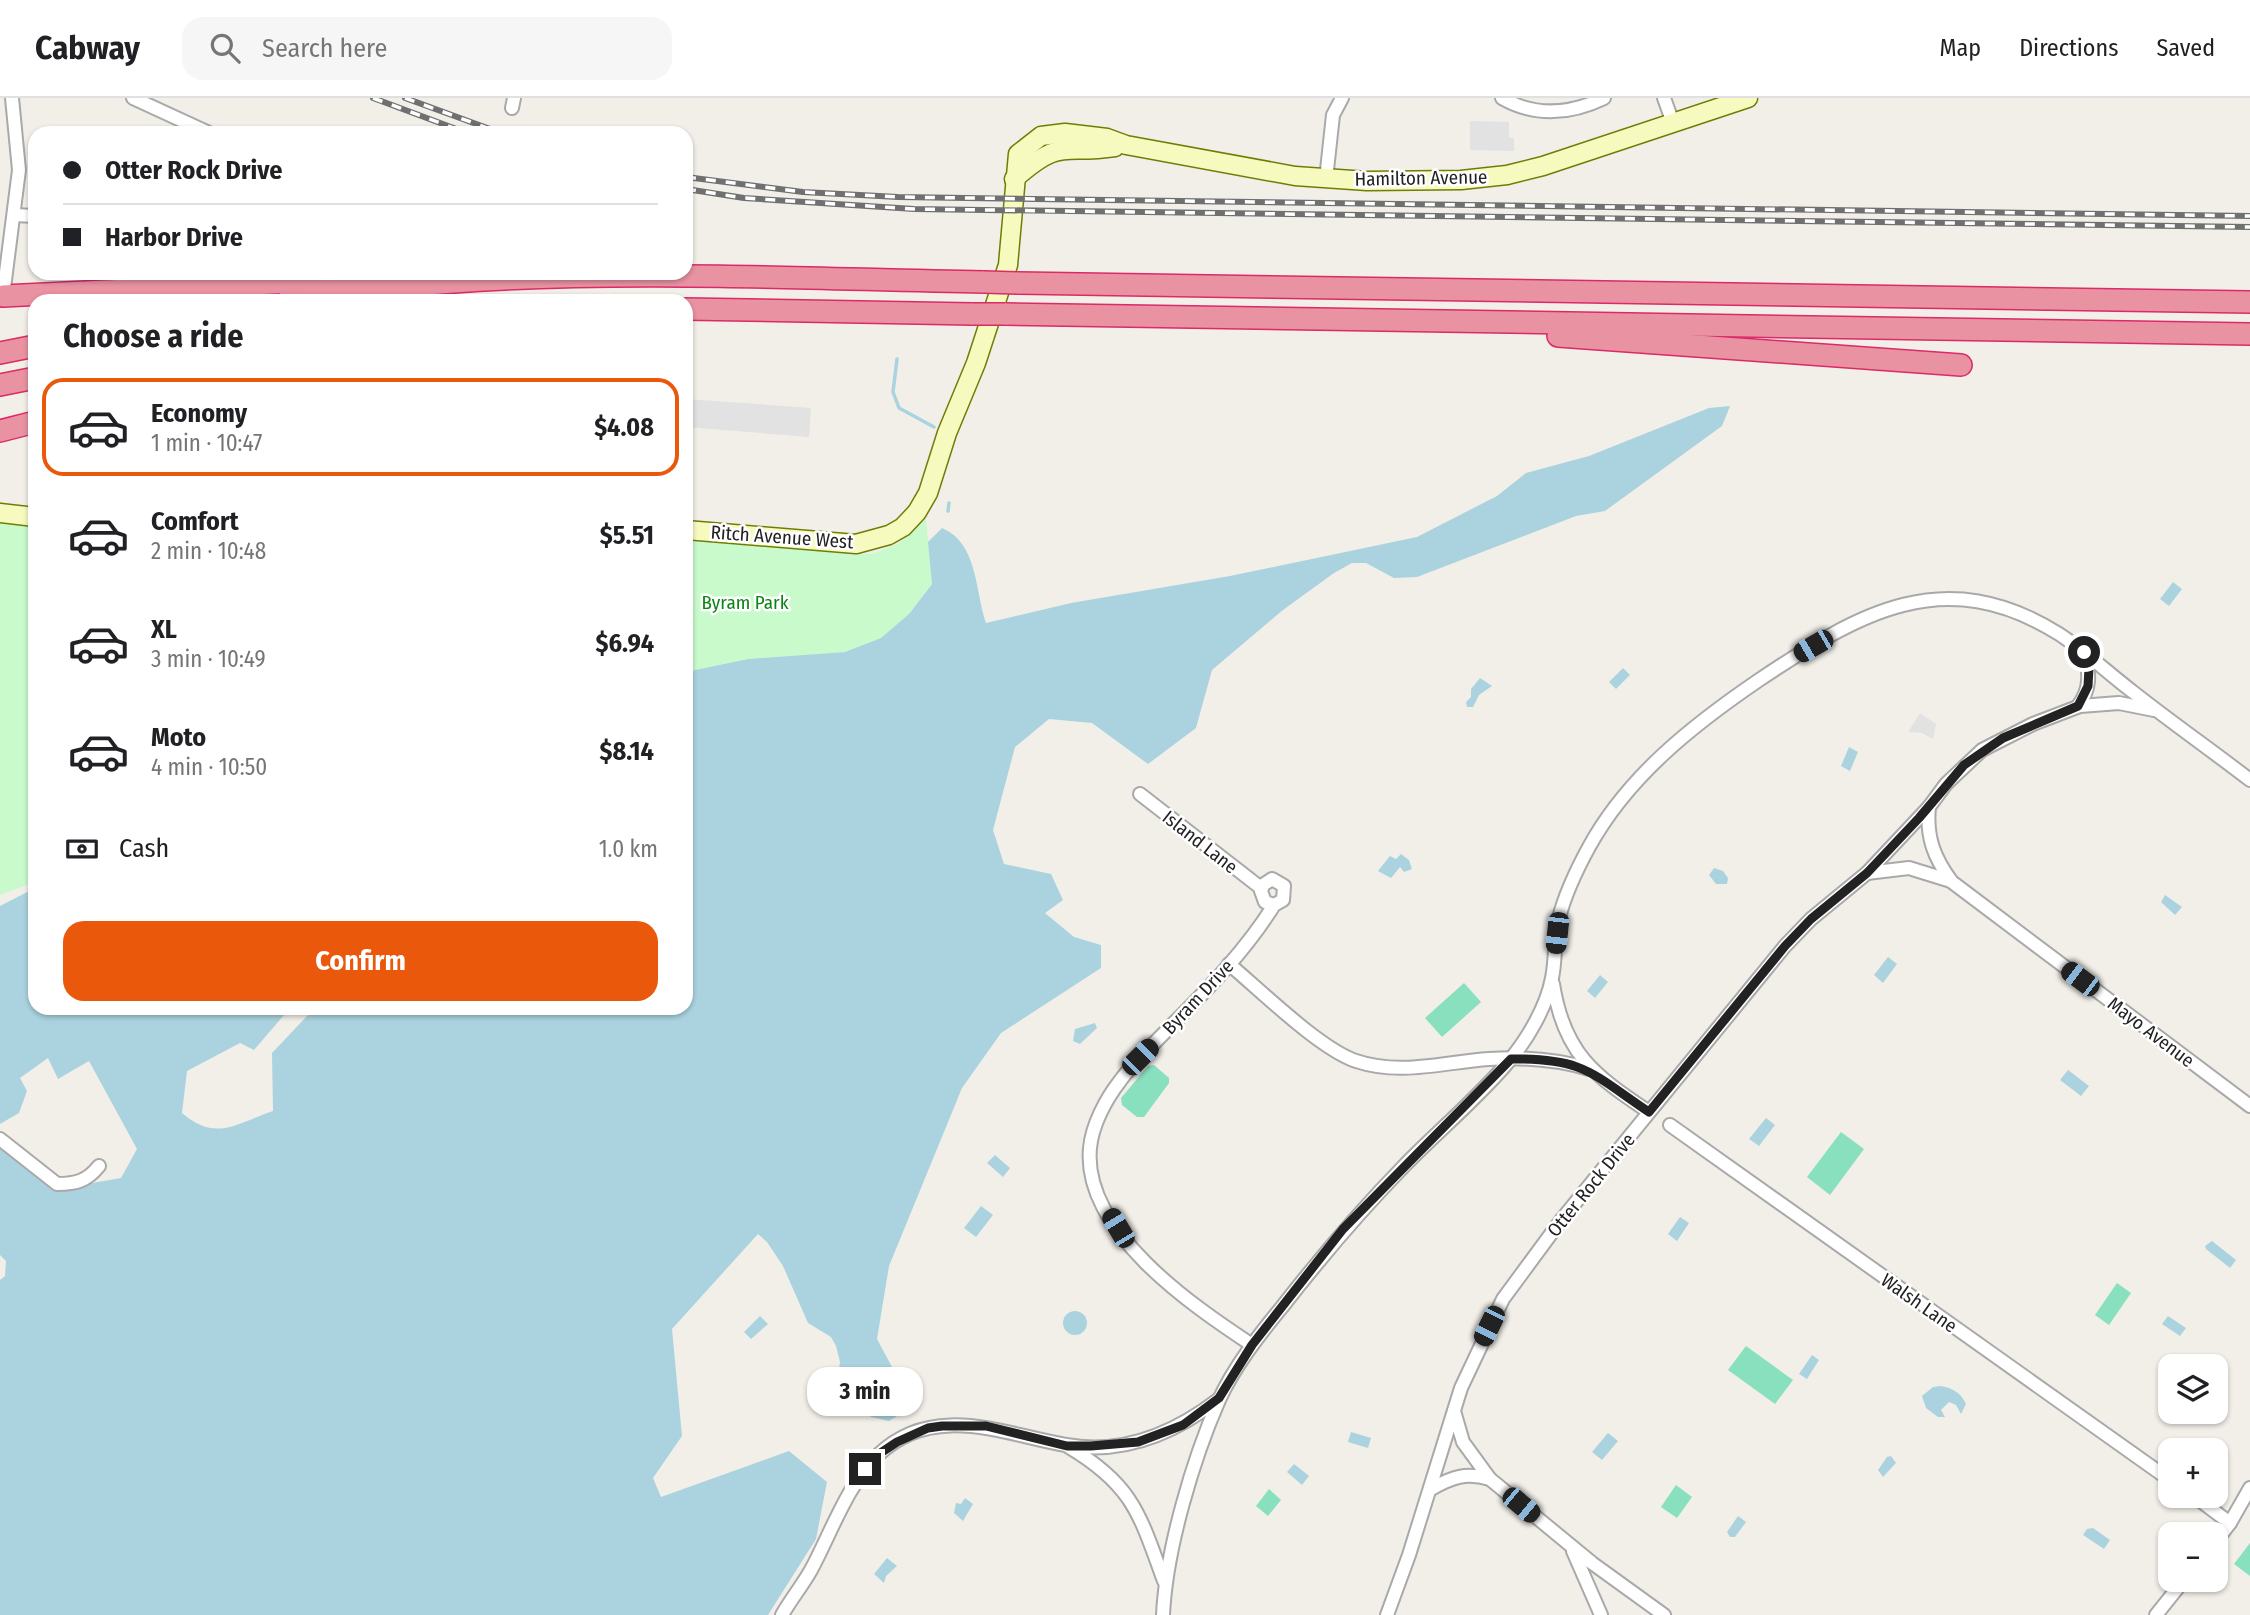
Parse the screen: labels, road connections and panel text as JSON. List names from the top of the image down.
{
  "streets": {
    "main road": ["Hamilton Avenue", "Ritch Avenue West"],
    "street": [
      "Island Lane",
      "Byram Drive",
      "Mayo Avenue",
      "Otter Rock Drive",
      "Walsh Lane"
    ]
  },
  "crossings": [
    ["Hamilton Avenue", "Ritch Avenue West"],
    ["Island Lane", "Byram Drive"],
    ["Mayo Avenue", "Otter Rock Drive"]
  ],
  "parks": ["Byram Park"],
  "page": {
    "header": "Cabway",
    "search": "Search here",
    "nav": ["Map", "Directions", "Saved"],
    "banner": ["Otter Rock Drive", "Harbor Drive"],
    "heading": "Choose a ride",
    "list": [
      {
        "name": "Economy",
        "note": "1 min · 10:47",
        "value": "$4.08"
      },
      {
        "name": "Comfort",
        "note": "2 min · 10:48",
        "value": "$5.51"
      },
      {
        "name": "XL",
        "note": "3 min · 10:49",
        "value": "$6.94"
      },
      {
        "name": "Moto",
        "note": "4 min · 10:50",
        "value": "$8.14"
      }
    ],
    "pay": ["Cash", "1.0 km"],
    "buttons": "Confirm",
    "map_buttons": ["+", "−"],
    "bubble": "3 min"
  }
}
